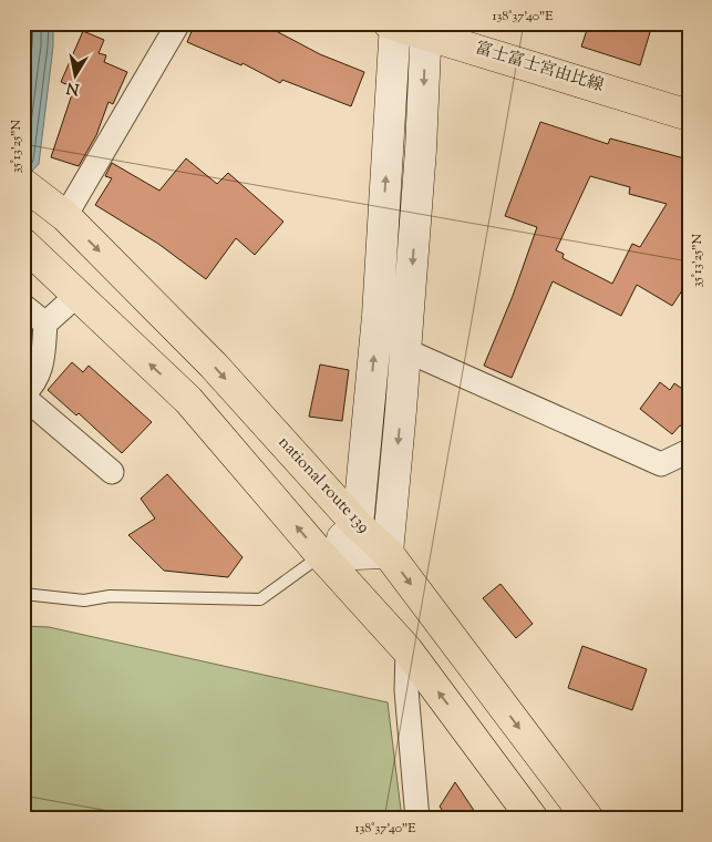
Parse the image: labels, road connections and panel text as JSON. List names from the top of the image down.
{
  "streets": {
    "main road": ["富士富士宮由比線", "national route 139"]
  },
  "north": "bottom",
  "coordinates": ["138°37'40\"E", "35°13'25\"N"]
}
